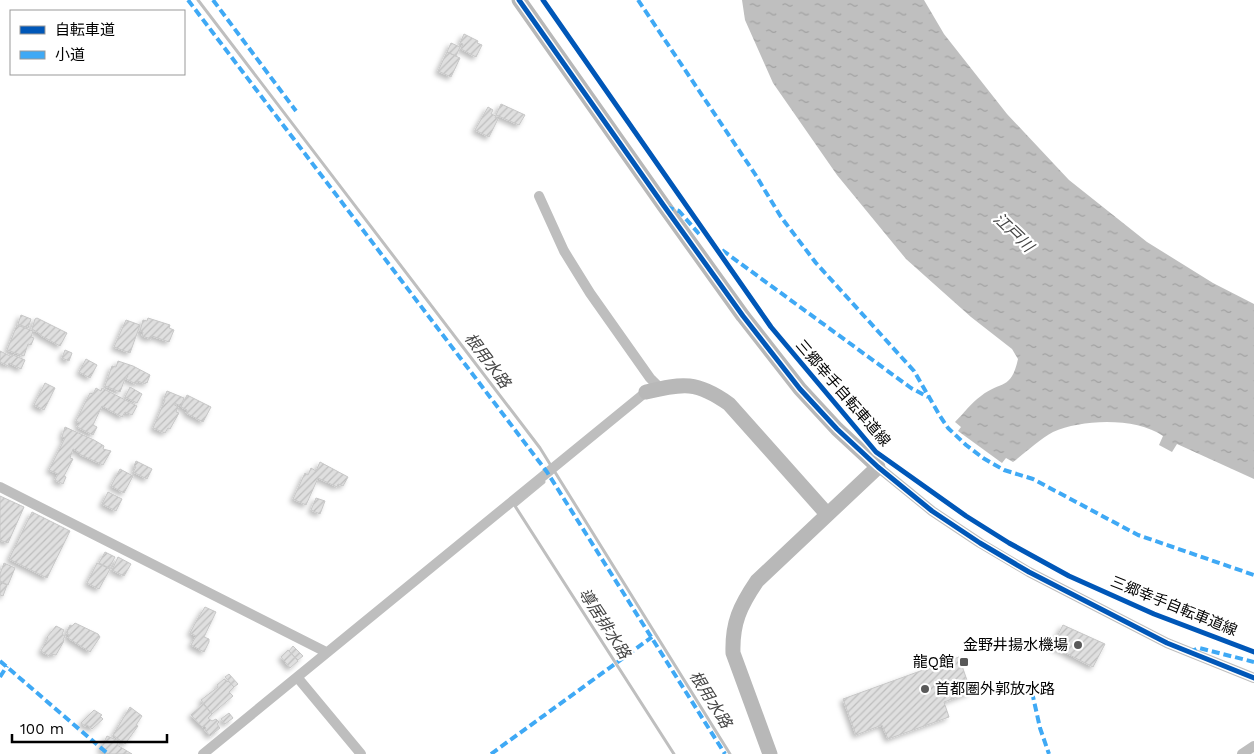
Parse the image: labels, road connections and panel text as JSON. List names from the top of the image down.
{
  "streets": {
    "cycle path": ["三郷幸手自転車道線"]
  },
  "water": ["江戸川", "根用水路", "導居排水路"],
  "places": {
    "other": ["金野井揚水機場", "首都圏外郭放水路"],
    "transit": ["龍Q館"]
  },
  "legend": ["自転車道", "小道"],
  "scale_bar": "100 m"
}
